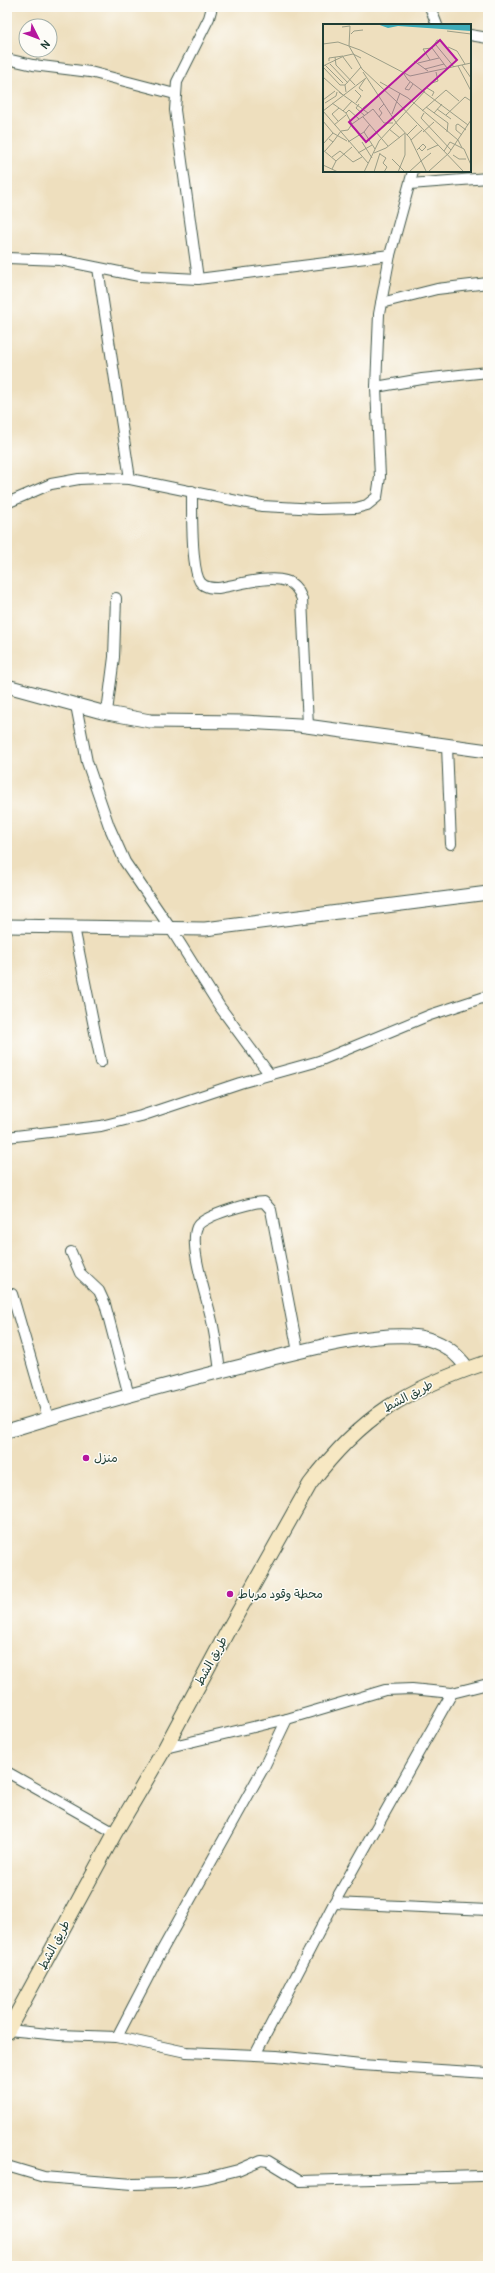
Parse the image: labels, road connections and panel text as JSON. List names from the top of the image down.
{
  "streets": {
    "main road": ["طريق الشط"]
  },
  "places": ["منزل", "محطة وقود مرباط"],
  "north": "bottom right"
}
